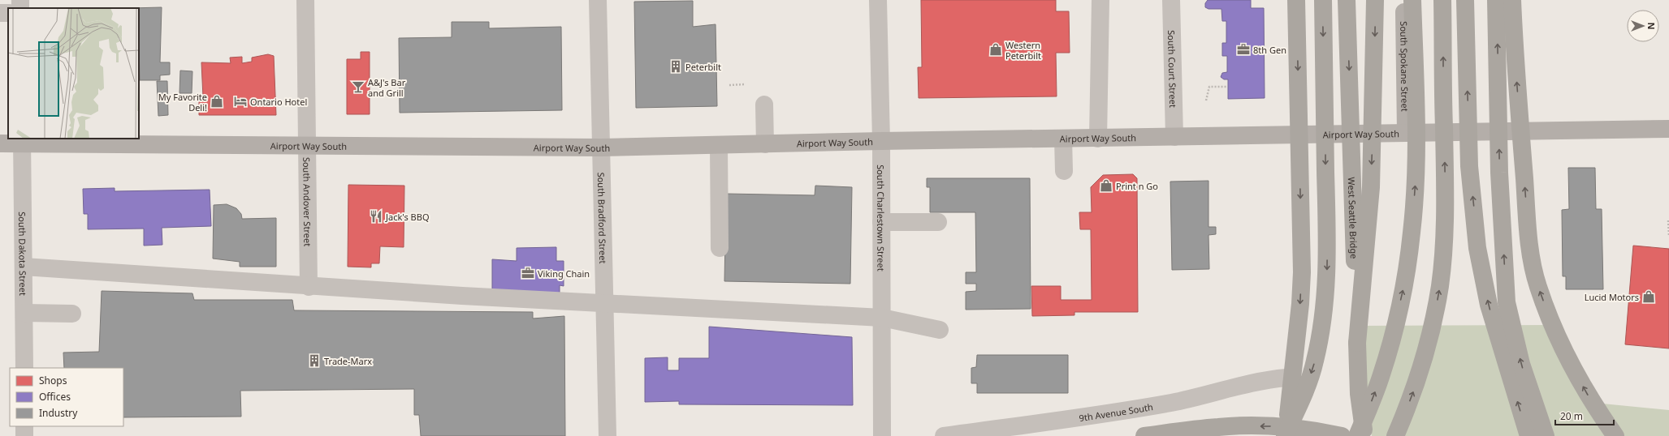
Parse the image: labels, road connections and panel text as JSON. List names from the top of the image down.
{
  "streets": {
    "highway": ["West Seattle Bridge"],
    "main road": ["South Spokane Street", "Airport Way South"],
    "street": [
      "South Court Street",
      "South Andover Street",
      "South Bradford Street",
      "South Charlestown Street",
      "South Dakota Street",
      "9th Avenue South"
    ]
  },
  "crossings": [
    ["South Spokane Street", "Airport Way South"],
    ["South Court Street", "Airport Way South"],
    ["Airport Way South", "South Andover Street"],
    ["Airport Way South", "South Bradford Street"],
    ["Airport Way South", "South Charlestown Street"],
    ["Airport Way South", "South Dakota Street"]
  ],
  "places": {
    "shop": [
      "Western Peterbilt",
      "My Favorite Deli!",
      "Print n Go",
      "Lucid Motors"
    ],
    "office": ["8th Gen", "Viking Chain"],
    "building": ["Peterbilt", "Trade-Marx"],
    "bar": ["A&J's Bar and Grill"],
    "hotel": ["Ontario Hotel"],
    "restaurant": ["Jack's BBQ"]
  },
  "legend": ["Shops", "Offices", "Industry"],
  "scale_bar": "20 m",
  "north": "right"
}
